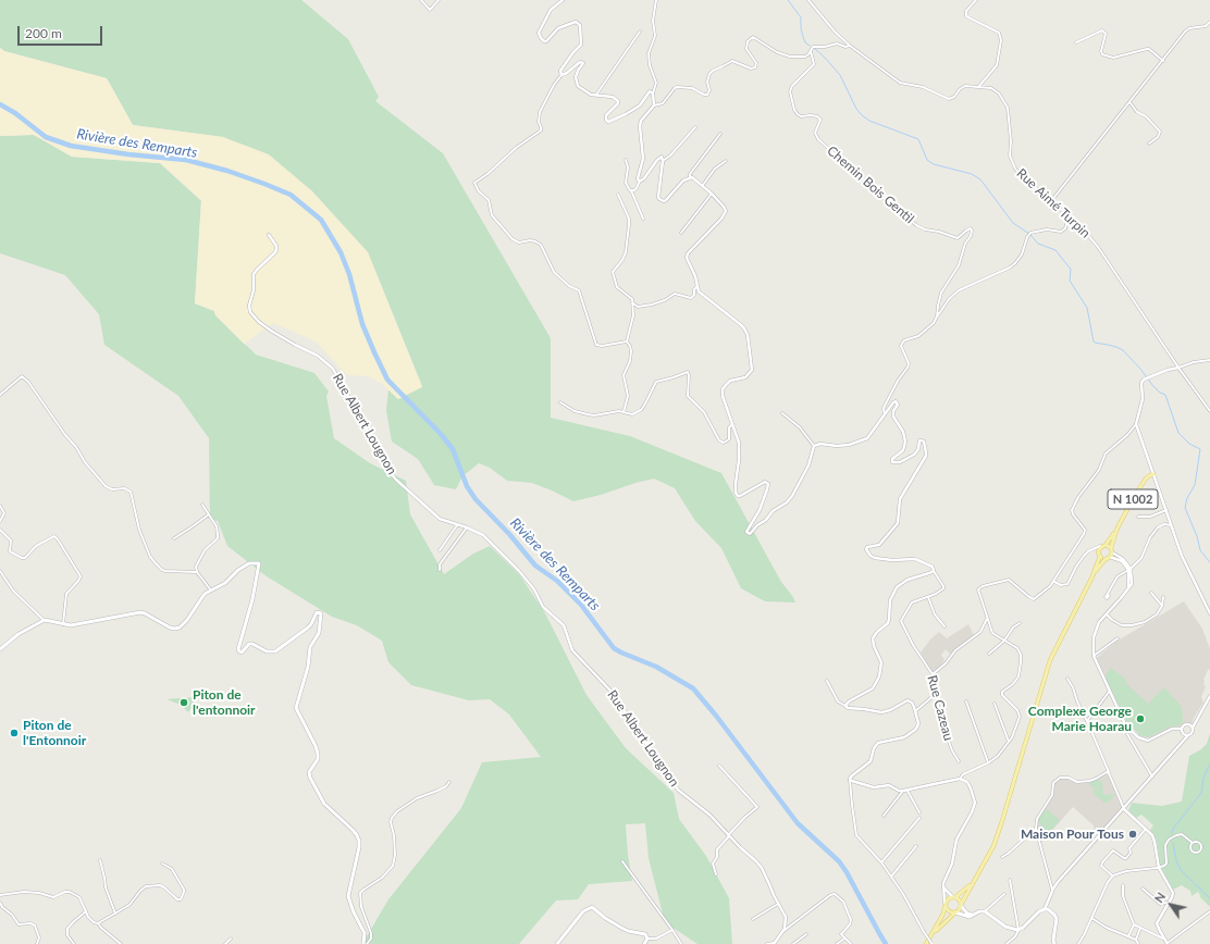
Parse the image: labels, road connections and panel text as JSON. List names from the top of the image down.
{
  "streets": {
    "main road": ["N 1002"],
    "street": [
      "Chemin Bois Gentil",
      "Rue Aimé Turpin",
      "Rue Albert Lougnon",
      "Rue Cazeau"
    ]
  },
  "water": ["Rivière des Remparts"],
  "places": [
    "Piton de l'entonnoir",
    "Complexe George Marie Hoarau",
    "Piton de l'Entonnoir",
    "Maison Pour Tous"
  ],
  "scale_bar": "200 m",
  "north": "top left"
}
